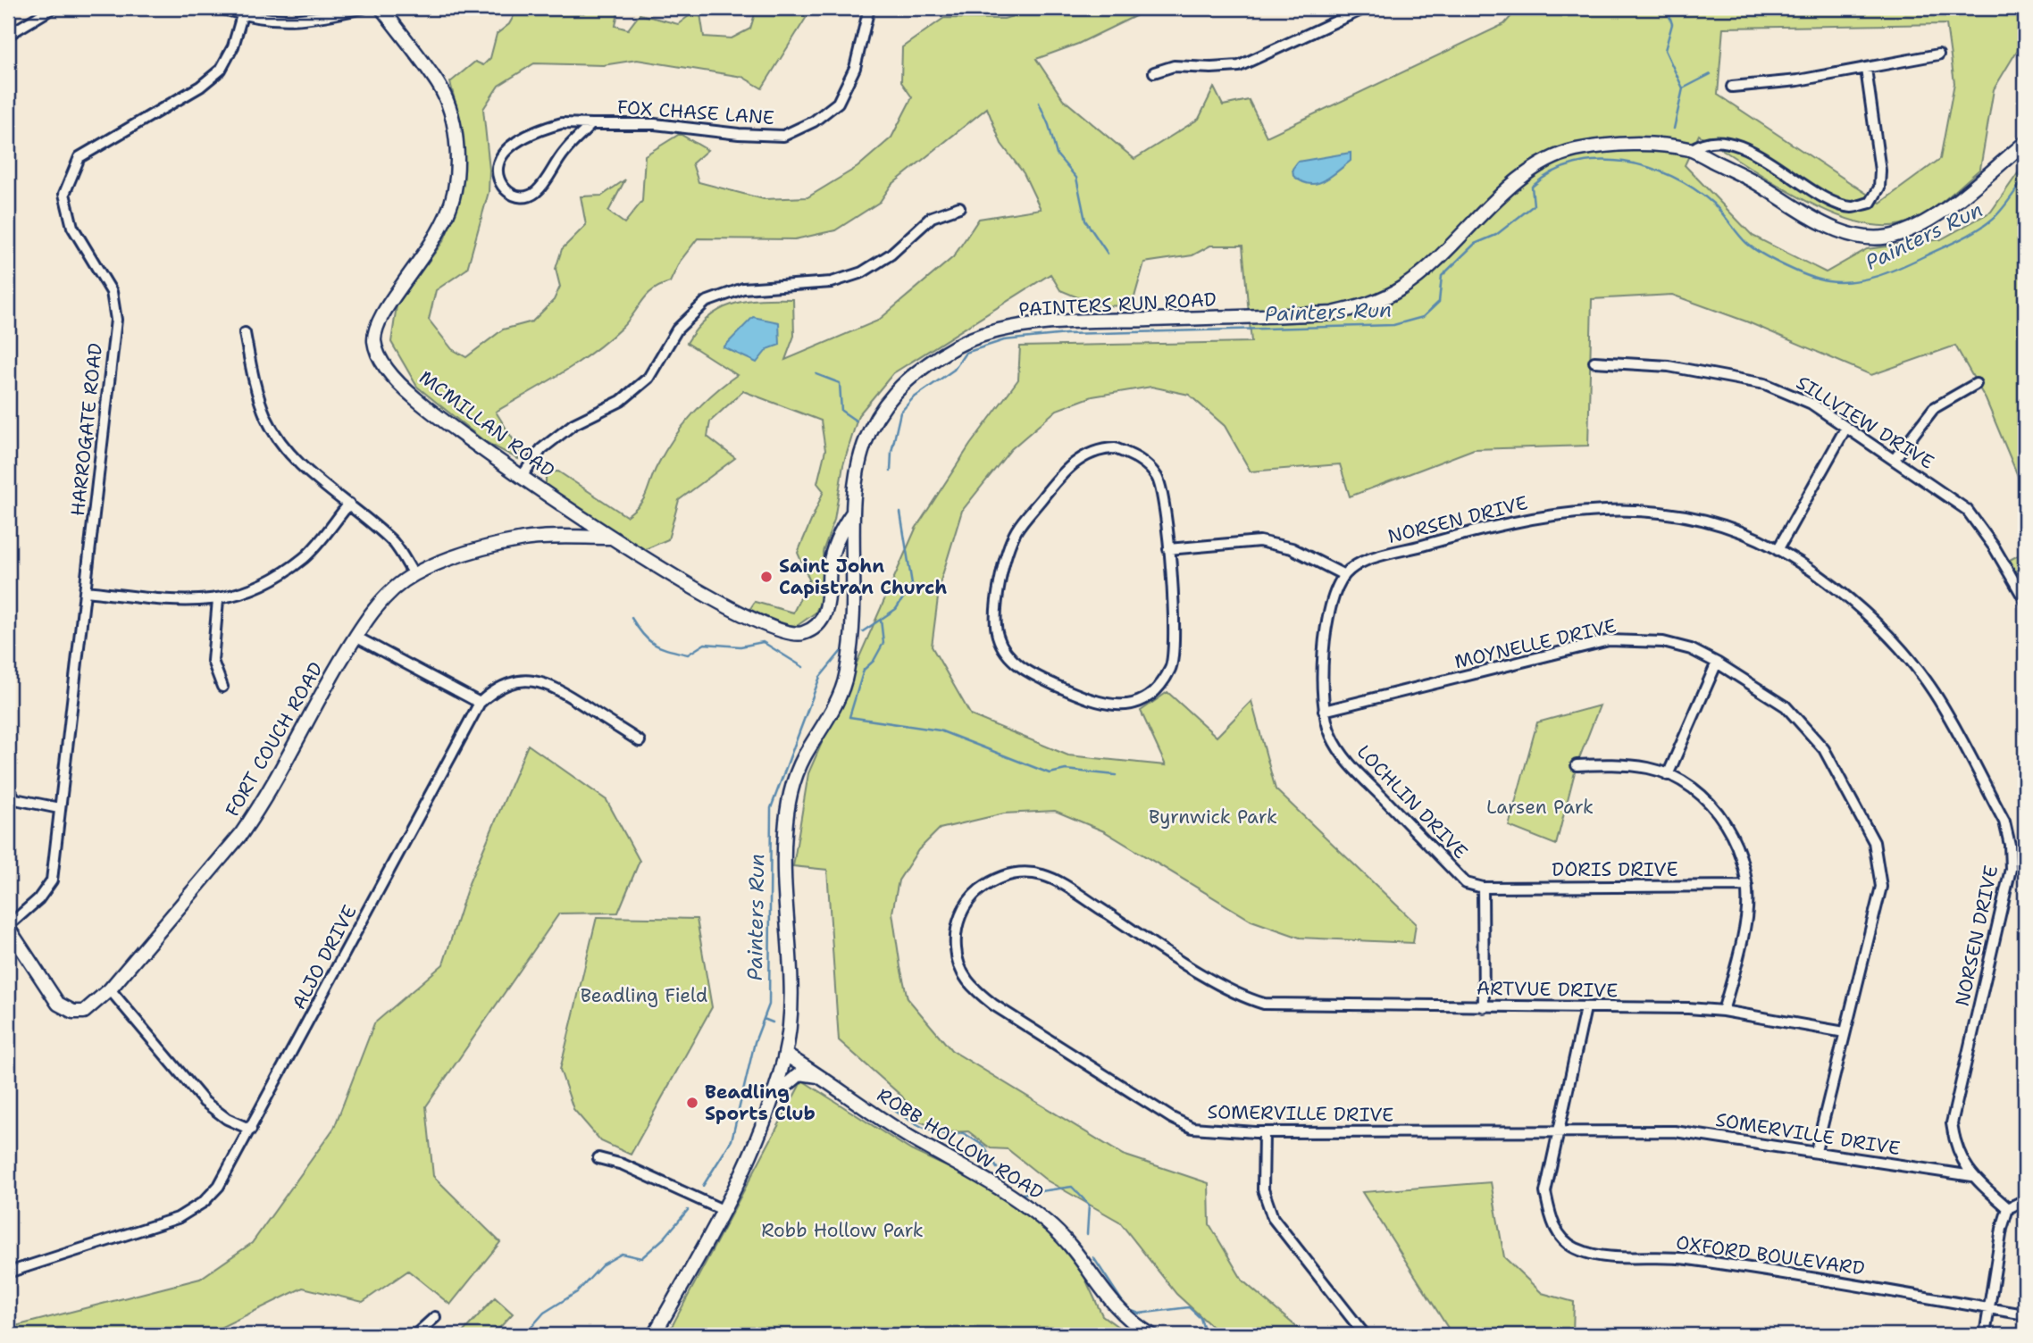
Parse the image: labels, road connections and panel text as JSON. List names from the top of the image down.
{
  "streets": {
    "street": [
      "FOX CHASE LANE",
      "PAINTERS RUN ROAD",
      "SILLVIEW DRIVE",
      "MCMILLAN ROAD",
      "HARROGATE ROAD",
      "NORSEN DRIVE",
      "MOYNELLE DRIVE",
      "FORT COUCH ROAD",
      "LOCHLIN DRIVE",
      "DORIS DRIVE",
      "ALJO DRIVE",
      "ARTVUE DRIVE",
      "SOMERVILLE DRIVE",
      "ROBB HOLLOW ROAD",
      "OXFORD BOULEVARD"
    ]
  },
  "crossings": [
    ["PAINTERS RUN ROAD", "MCMILLAN ROAD"],
    ["PAINTERS RUN ROAD", "ROBB HOLLOW ROAD"],
    ["MCMILLAN ROAD", "FORT COUCH ROAD"],
    ["HARROGATE ROAD", "FORT COUCH ROAD"],
    ["NORSEN DRIVE", "LOCHLIN DRIVE"],
    ["NORSEN DRIVE", "SOMERVILLE DRIVE"],
    ["MOYNELLE DRIVE", "LOCHLIN DRIVE"],
    ["MOYNELLE DRIVE", "ARTVUE DRIVE"],
    ["MOYNELLE DRIVE", "SOMERVILLE DRIVE"],
    ["LOCHLIN DRIVE", "DORIS DRIVE"],
    ["ARTVUE DRIVE", "SOMERVILLE DRIVE"],
    ["SOMERVILLE DRIVE", "OXFORD BOULEVARD"]
  ],
  "water": ["Painters Run"],
  "parks": [
    "Larsen Park",
    "Byrnwick Park",
    "Beadling Field",
    "Robb Hollow Park"
  ],
  "places": ["Saint John Capistran Church", "Beadling Sports Club"]
}
